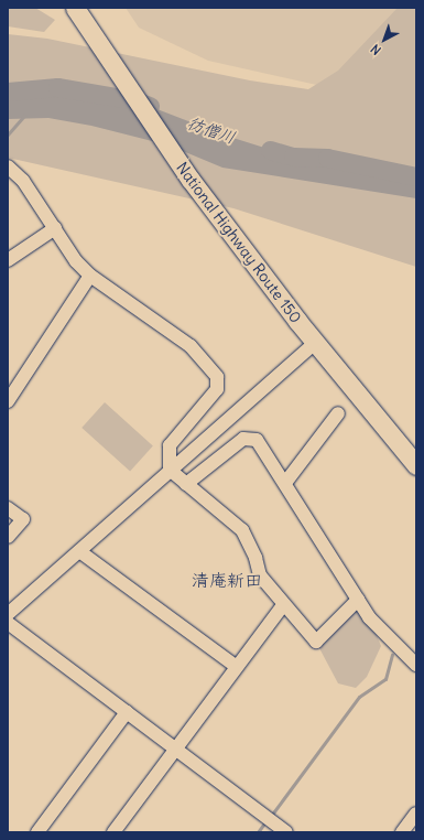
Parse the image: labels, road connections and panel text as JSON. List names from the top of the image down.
{
  "streets": {
    "highway": ["National Highway Route 150"]
  },
  "districts": ["清庵新田"],
  "water": ["彷僧川"],
  "north": "bottom left"
}
